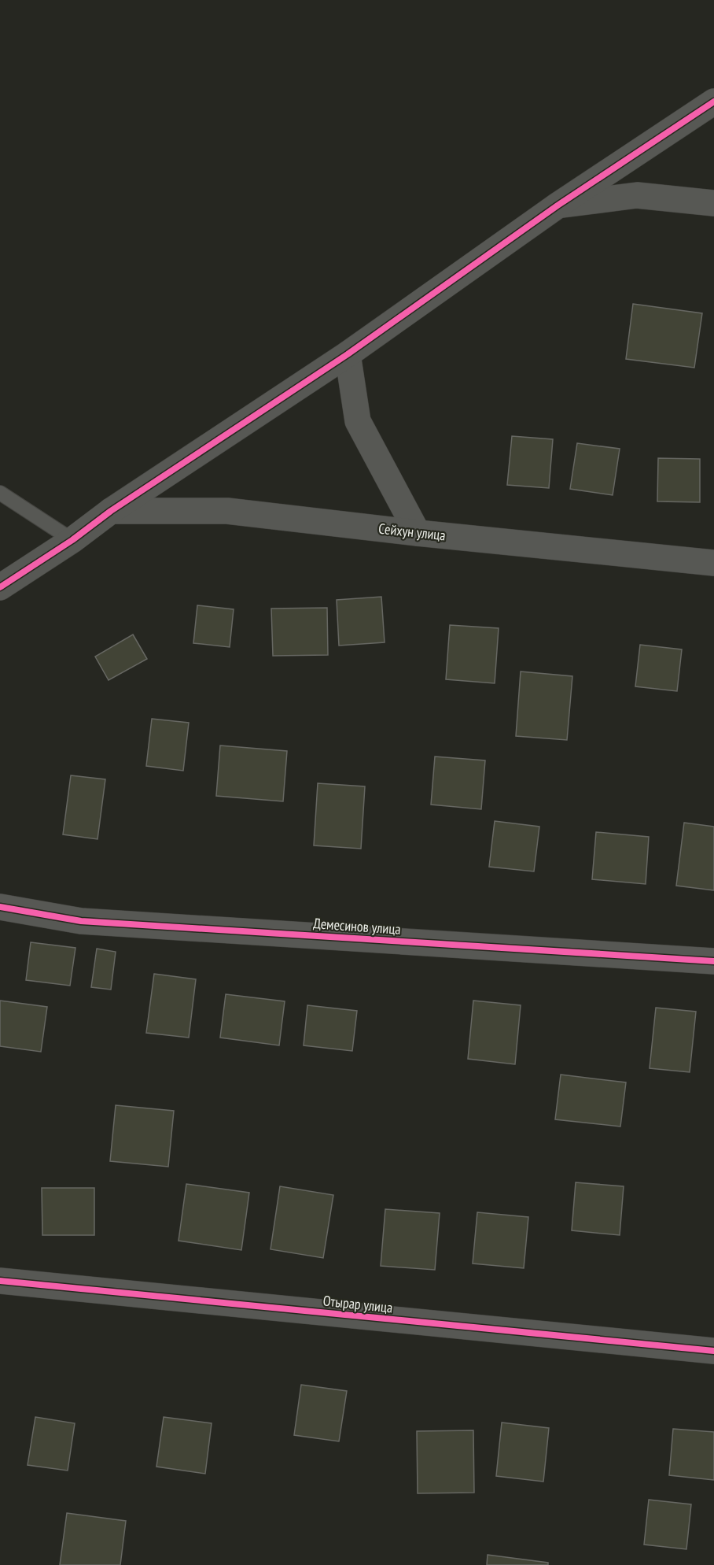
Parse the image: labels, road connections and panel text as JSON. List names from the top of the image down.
{
  "streets": {
    "street": ["Сейхун улица", "Демесинов улица", "Отырар улица"]
  }
}
